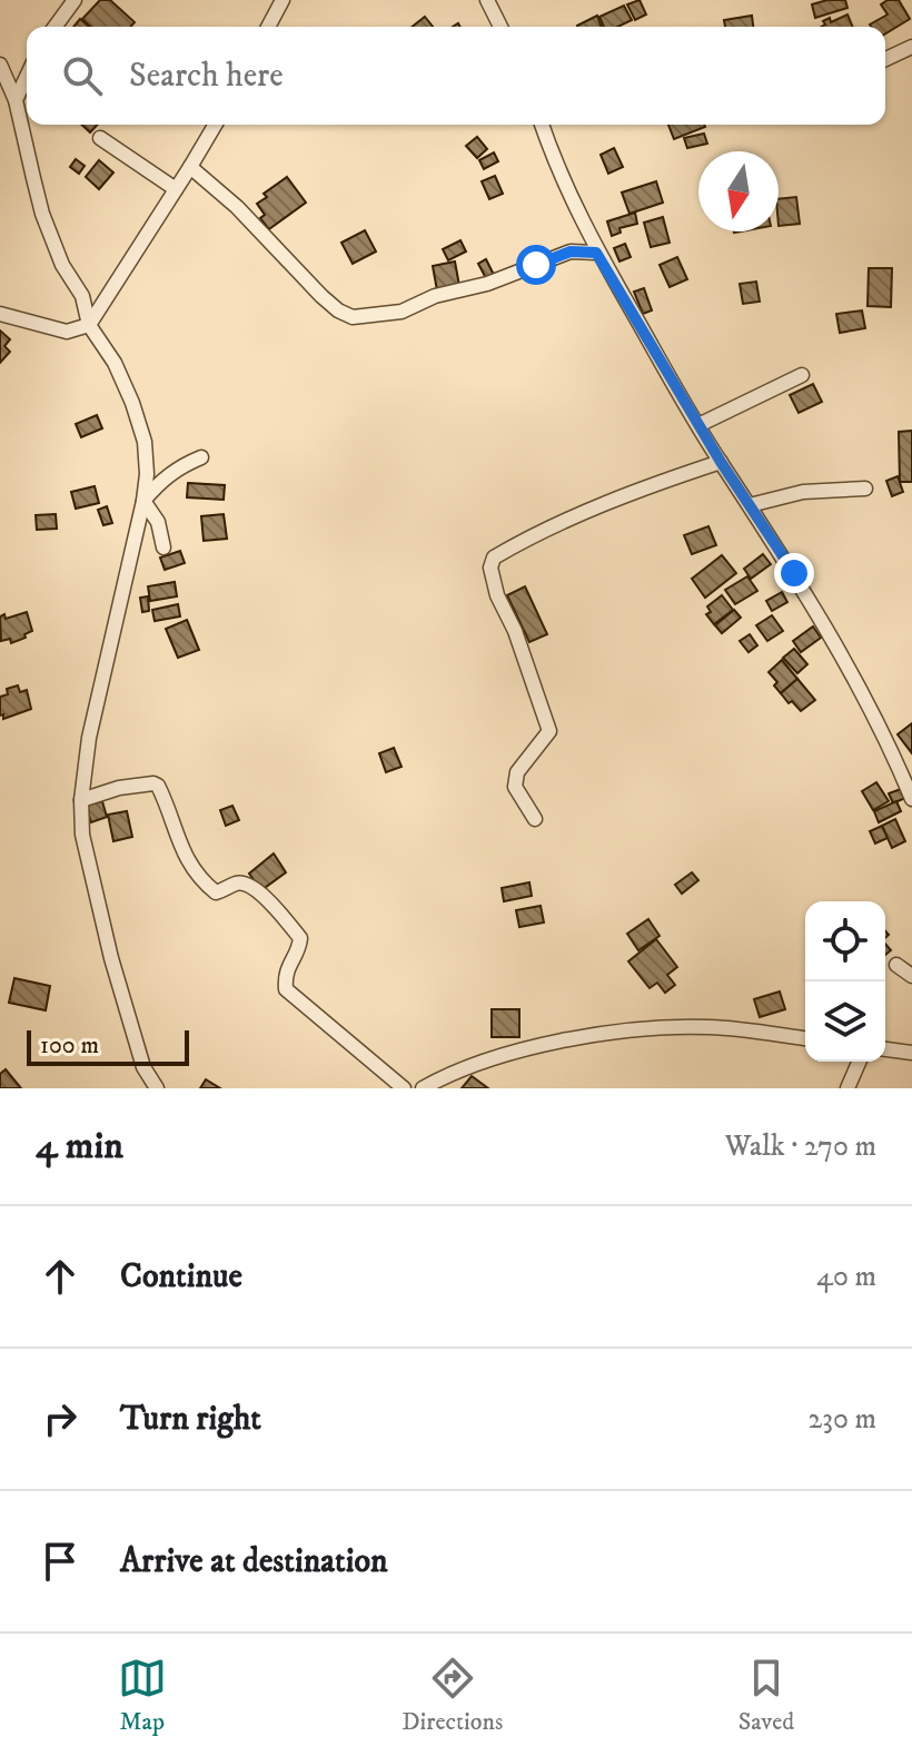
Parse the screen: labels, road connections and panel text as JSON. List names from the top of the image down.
{
  "scale_bar": "100 m",
  "north": "bottom",
  "page": {
    "search": "Search here",
    "scale": "100 m",
    "heading": ["4 min", "Walk · 270 m"],
    "list": [
      ["Continue", "40 m"],
      ["Turn right", "230 m"],
      "Arrive at destination"
    ],
    "nav": ["Map", "Directions", "Saved"]
  }
}
